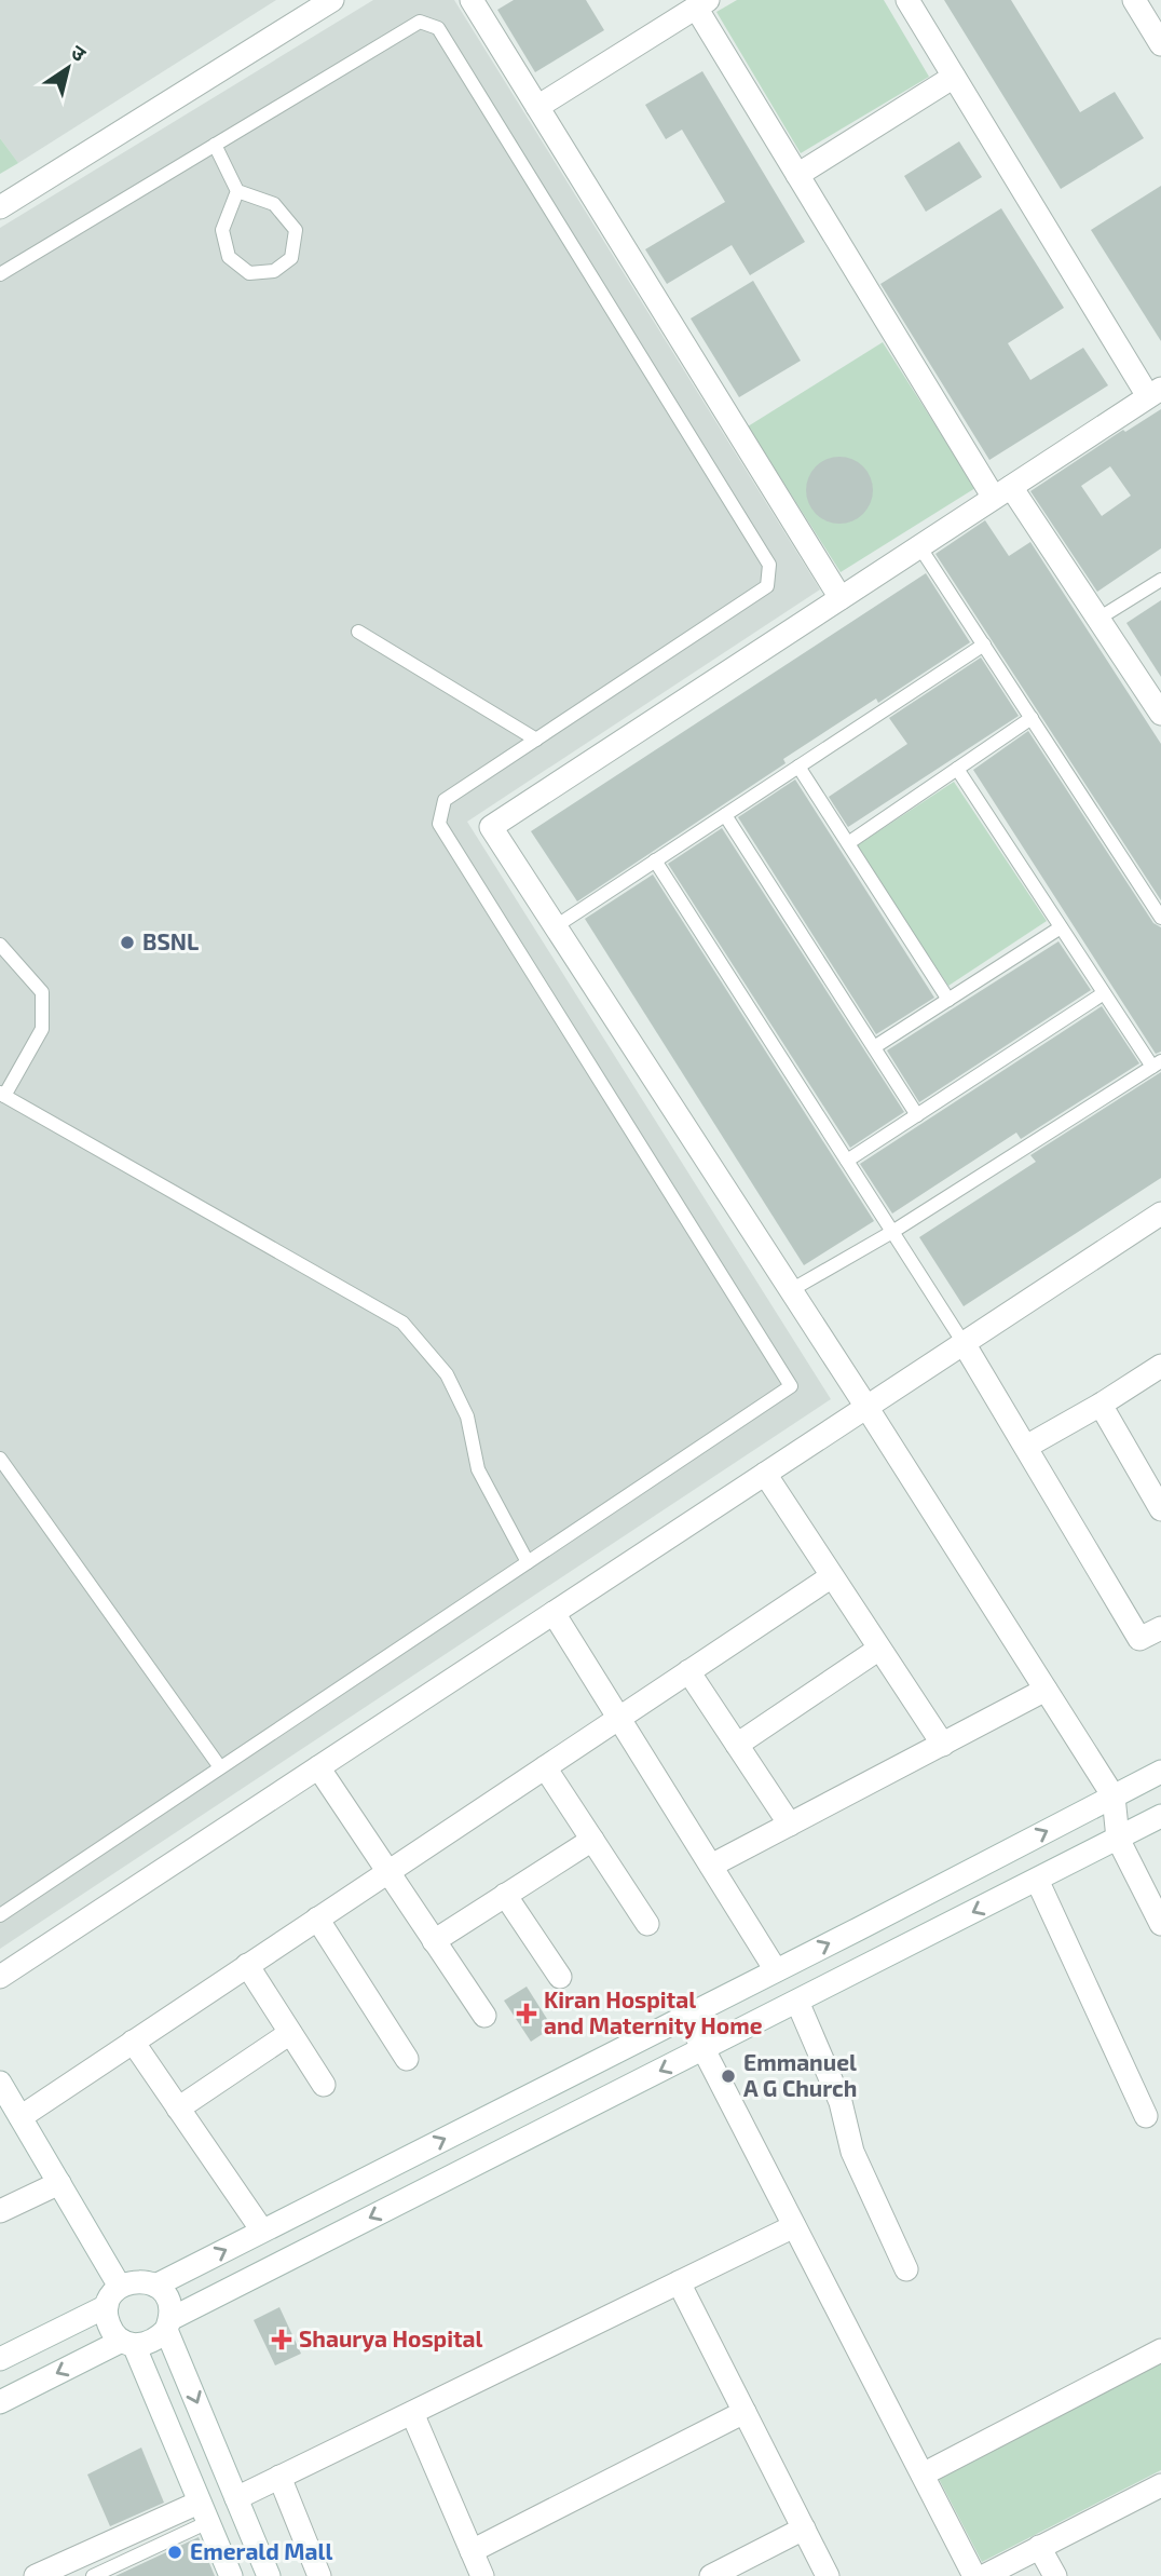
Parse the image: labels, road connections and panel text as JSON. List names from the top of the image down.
{
  "places": {
    "other": ["BSNL", "Emmanuel A G Church", "Emerald Mall"],
    "health": ["Kiran Hospital and Maternity Home", "Shaurya Hospital"]
  },
  "north": "top right"
}
